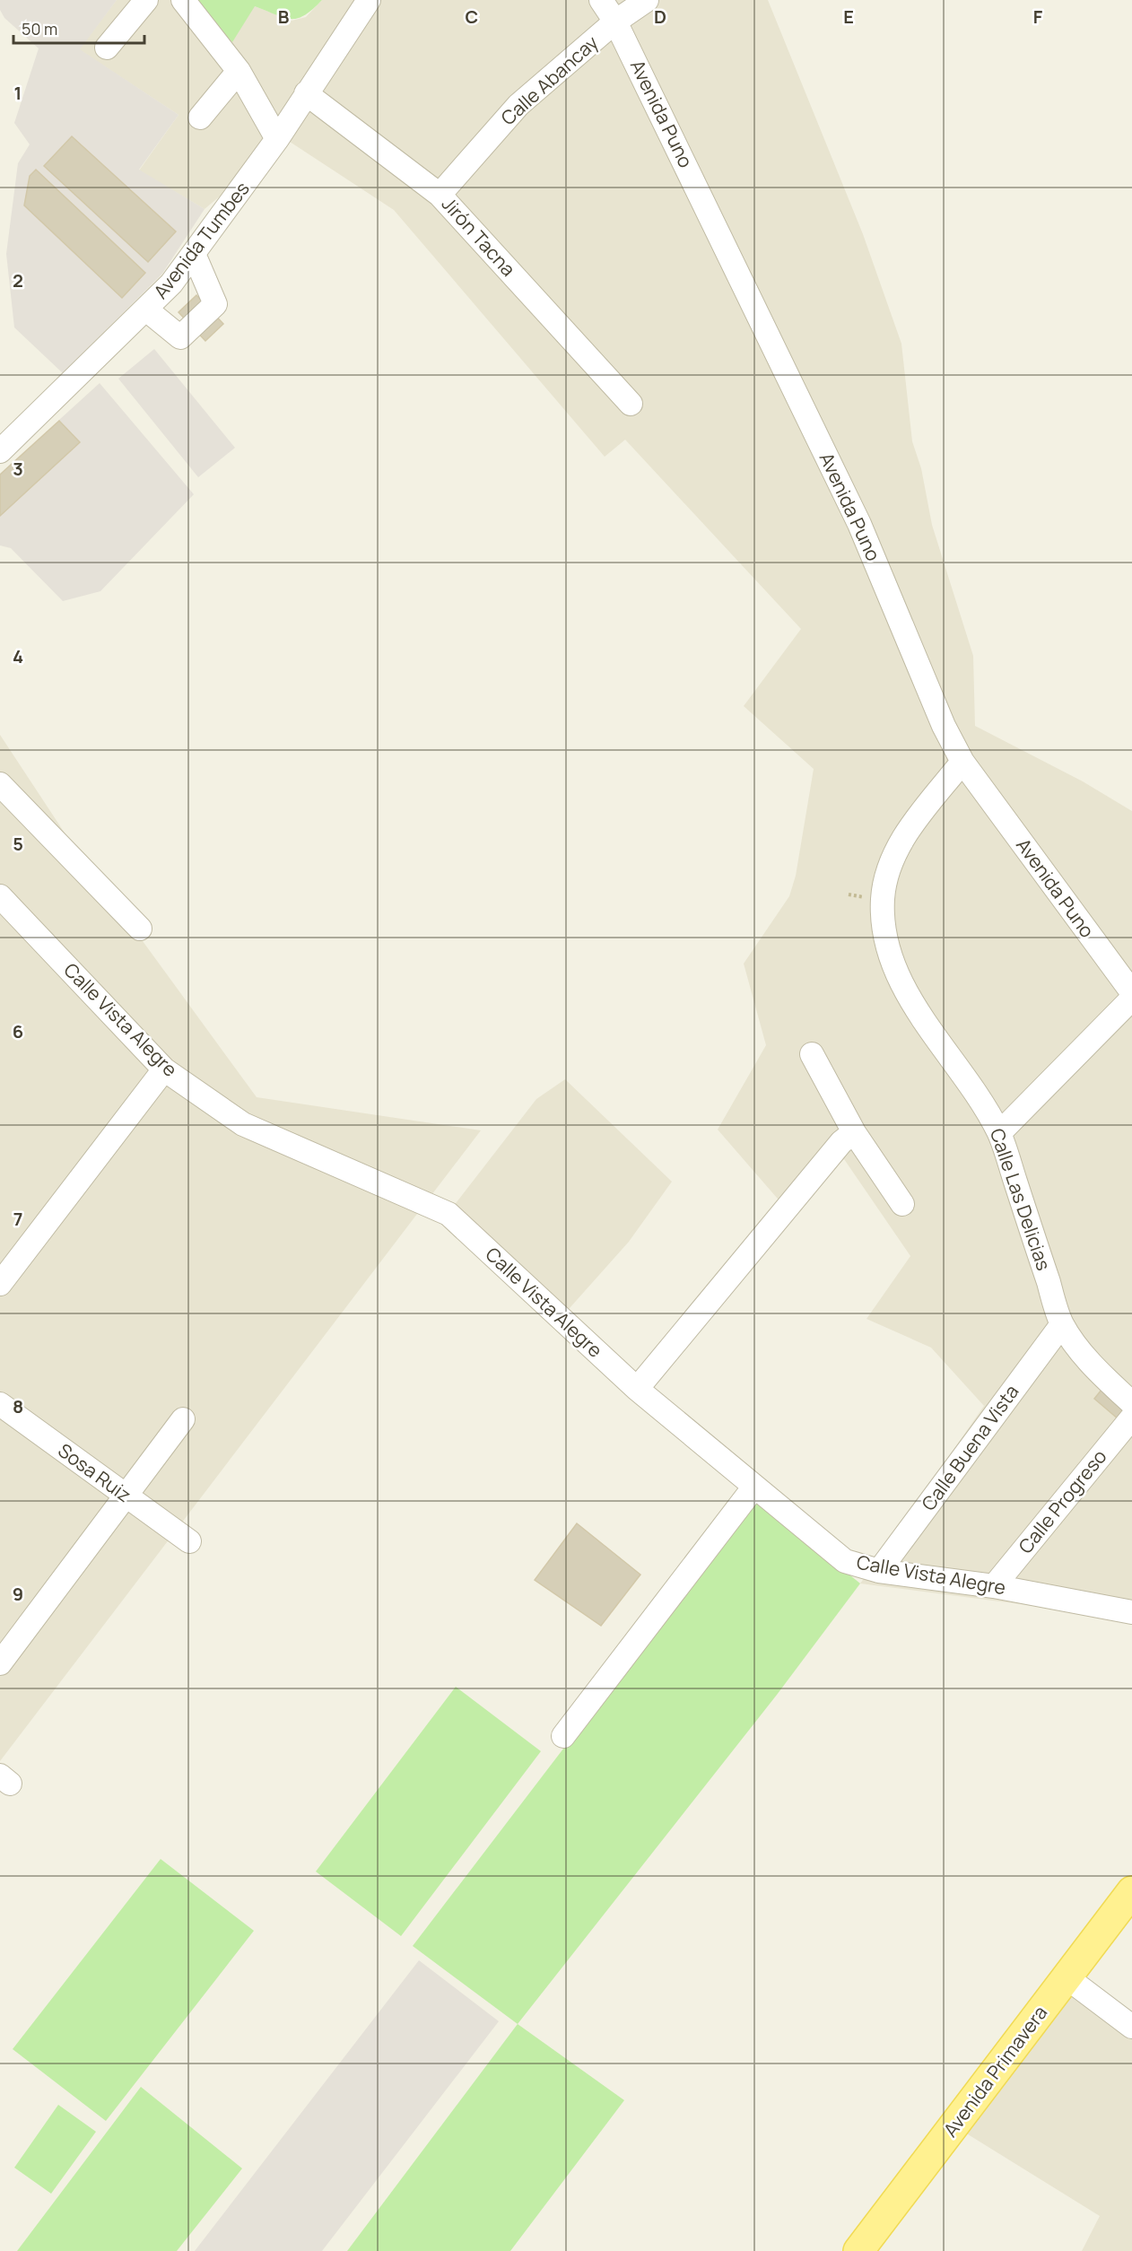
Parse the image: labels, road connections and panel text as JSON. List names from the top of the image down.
{
  "streets": {
    "main road": ["Avenida Primavera"],
    "street": [
      "Calle Abancay",
      "Avenida Puno",
      "Jirón Tacna",
      "Avenida Tumbes",
      "Calle Vista Alegre",
      "Calle Las Delicias",
      "Calle Buena Vista",
      "Sosa Ruiz",
      "Calle Progreso"
    ]
  },
  "crossings": [
    ["Calle Abancay", "Avenida Puno"],
    ["Calle Abancay", "Jirón Tacna"],
    ["Avenida Puno", "Calle Las Delicias"],
    ["Jirón Tacna", "Avenida Tumbes"],
    ["Calle Vista Alegre", "Calle Buena Vista"],
    ["Calle Vista Alegre", "Calle Progreso"],
    ["Calle Las Delicias", "Calle Buena Vista"]
  ],
  "scale_bar": "50 m",
  "grid": {
    "columns": [
      "B",
      "C",
      "D",
      "E",
      "F"
    ],
    "rows": [
      "1",
      "2",
      "3",
      "4",
      "5",
      "6",
      "7",
      "8",
      "9"
    ]
  }
}
